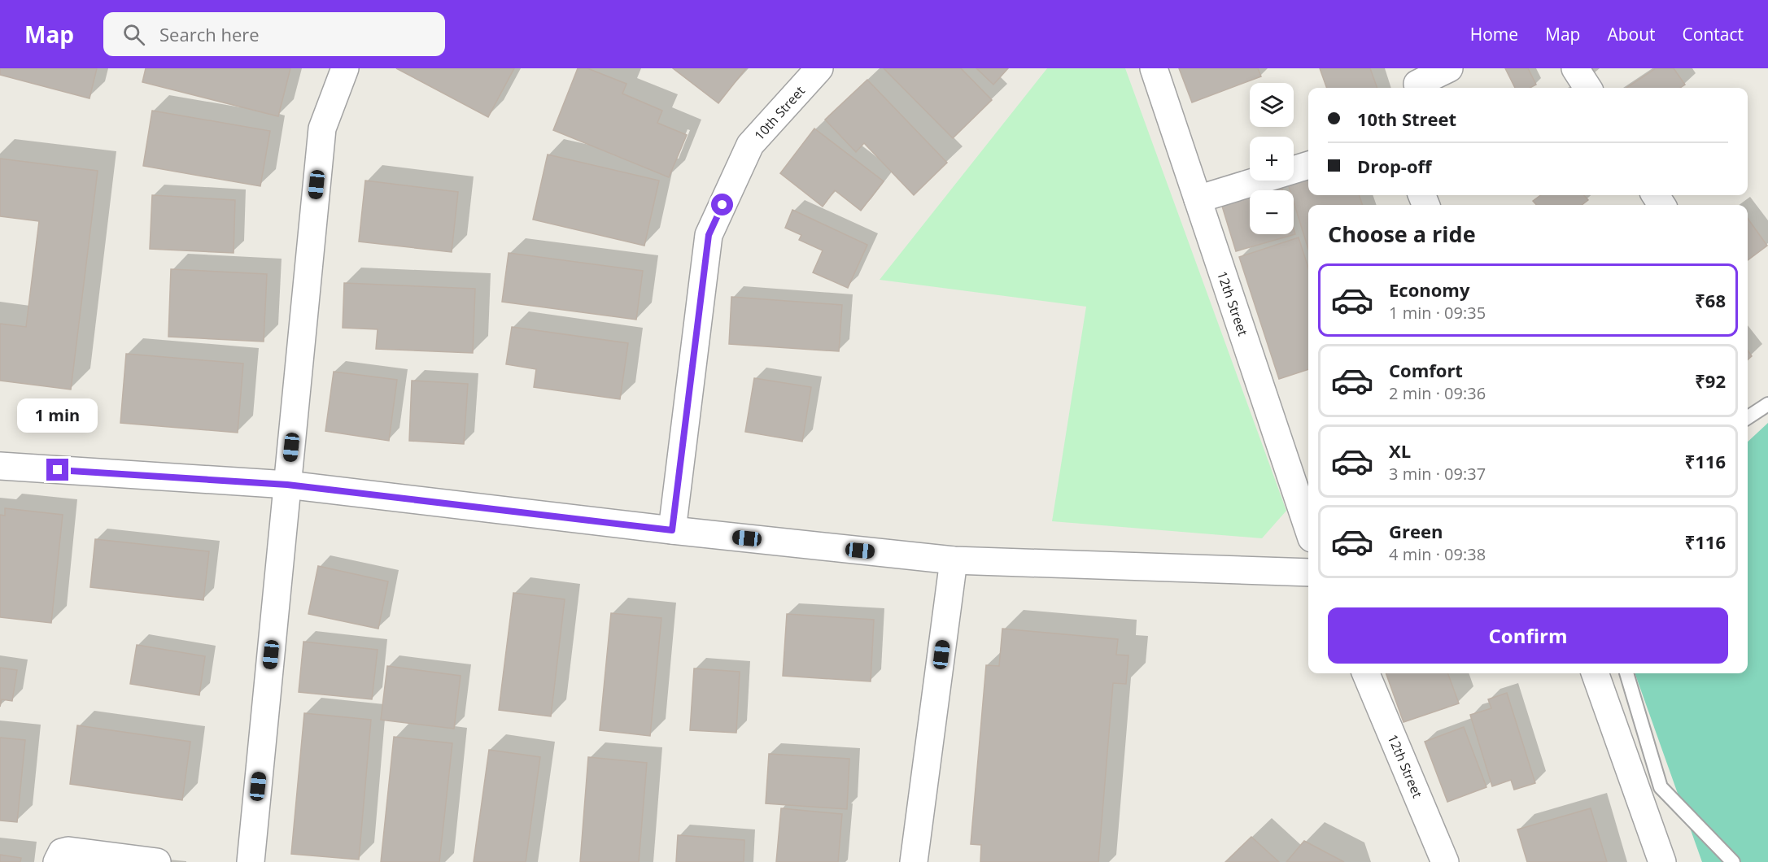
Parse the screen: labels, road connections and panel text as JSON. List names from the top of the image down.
{
  "streets": {
    "street": ["10th Street", "12th Street"]
  },
  "page": {
    "header": "Map",
    "search": "Search here",
    "nav": [
      "Home",
      "Map",
      "About",
      "Contact"
    ],
    "map_buttons": ["+", "−"],
    "banner": ["10th Street", "Drop-off"],
    "heading": "Choose a ride",
    "list": [
      {
        "name": "Economy",
        "note": "1 min · 09:35",
        "value": "₹68"
      },
      {
        "name": "Comfort",
        "note": "2 min · 09:36",
        "value": "₹92"
      },
      {
        "name": "XL",
        "note": "3 min · 09:37",
        "value": "₹116"
      },
      {
        "name": "Green",
        "note": "4 min · 09:38",
        "value": "₹116"
      }
    ],
    "bubble": "1 min",
    "buttons": "Confirm"
  }
}
